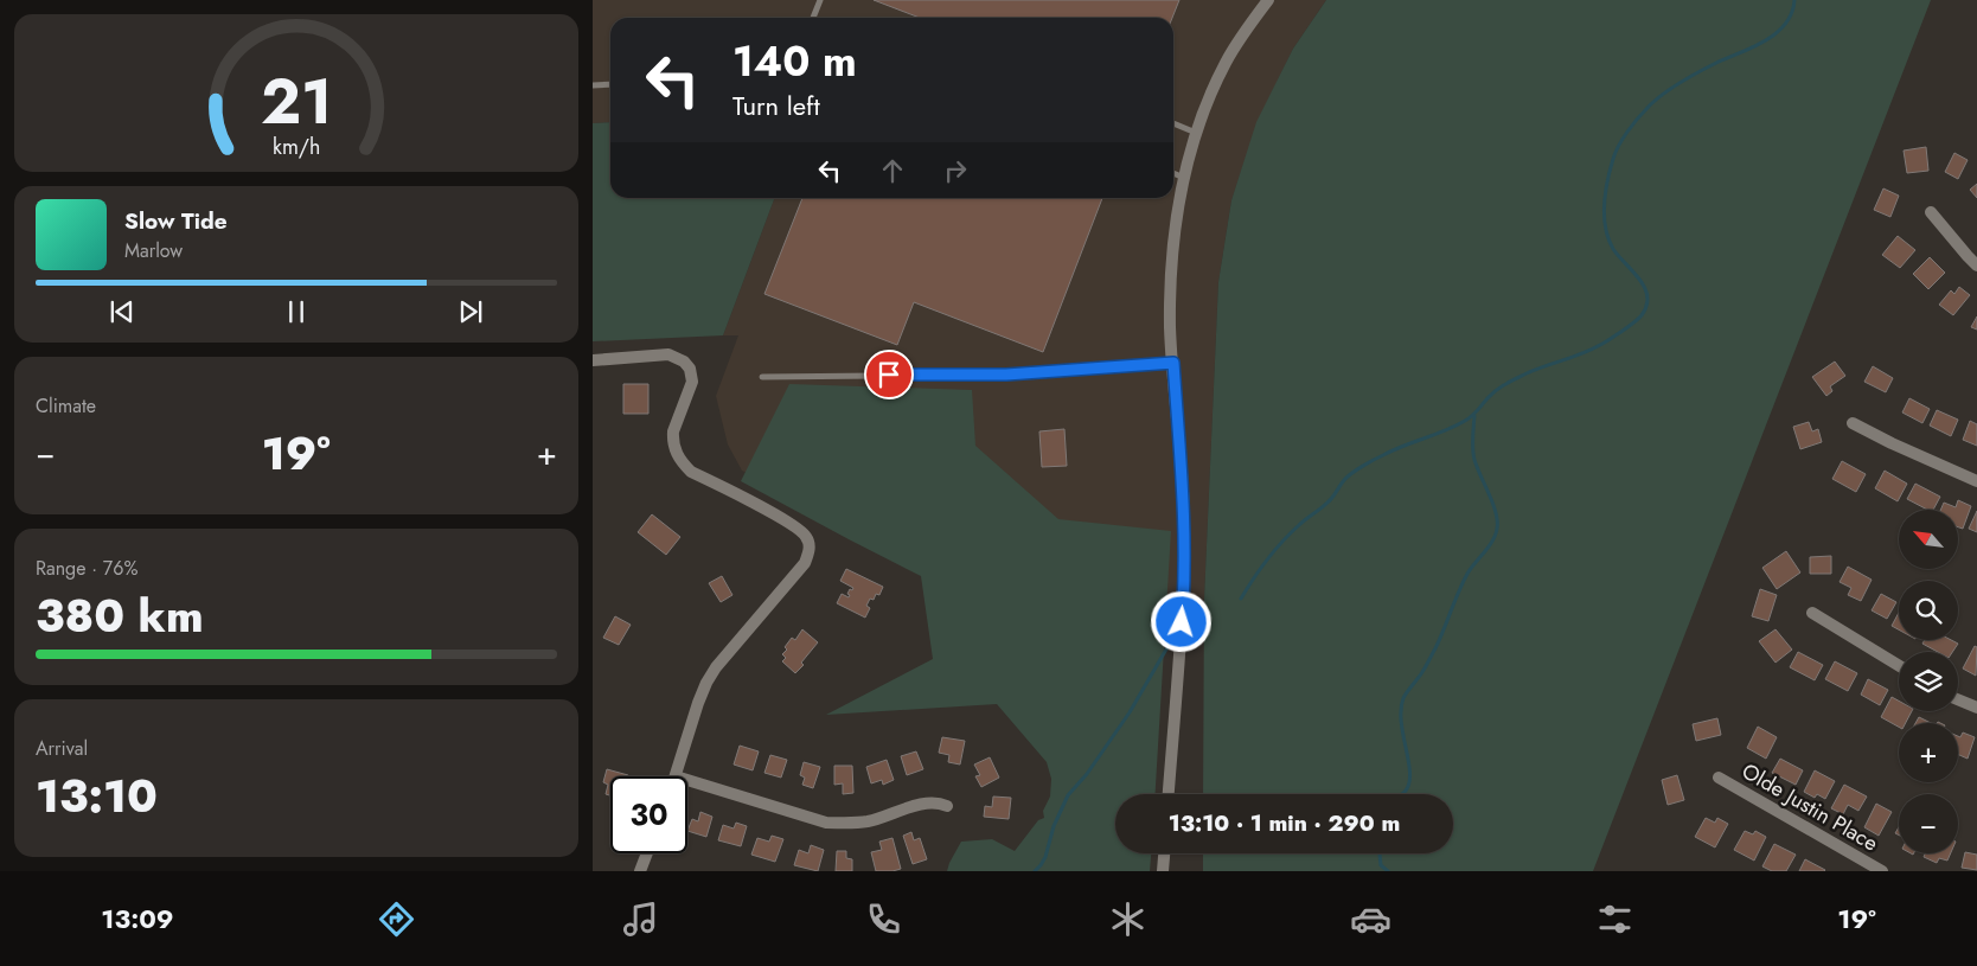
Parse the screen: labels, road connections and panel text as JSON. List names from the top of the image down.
{
  "streets": {
    "street": ["Olde Justin Place"]
  },
  "north": "top left",
  "page": {
    "turn": ["140 m", "Turn left"],
    "song": ["Slow Tide", "Marlow"],
    "tile": [
      "Climate",
      ["Range · 76%", "380 km"],
      ["Arrival", "13:10"]
    ],
    "heat": ["−", "19°", "+"],
    "map_buttons": ["+", "−"],
    "limit": "30",
    "trip": "13:10 · 1 min · 290 m",
    "tabs": ["13:09", "19°"],
    "gauge": ["21", "km/h"]
  }
}
